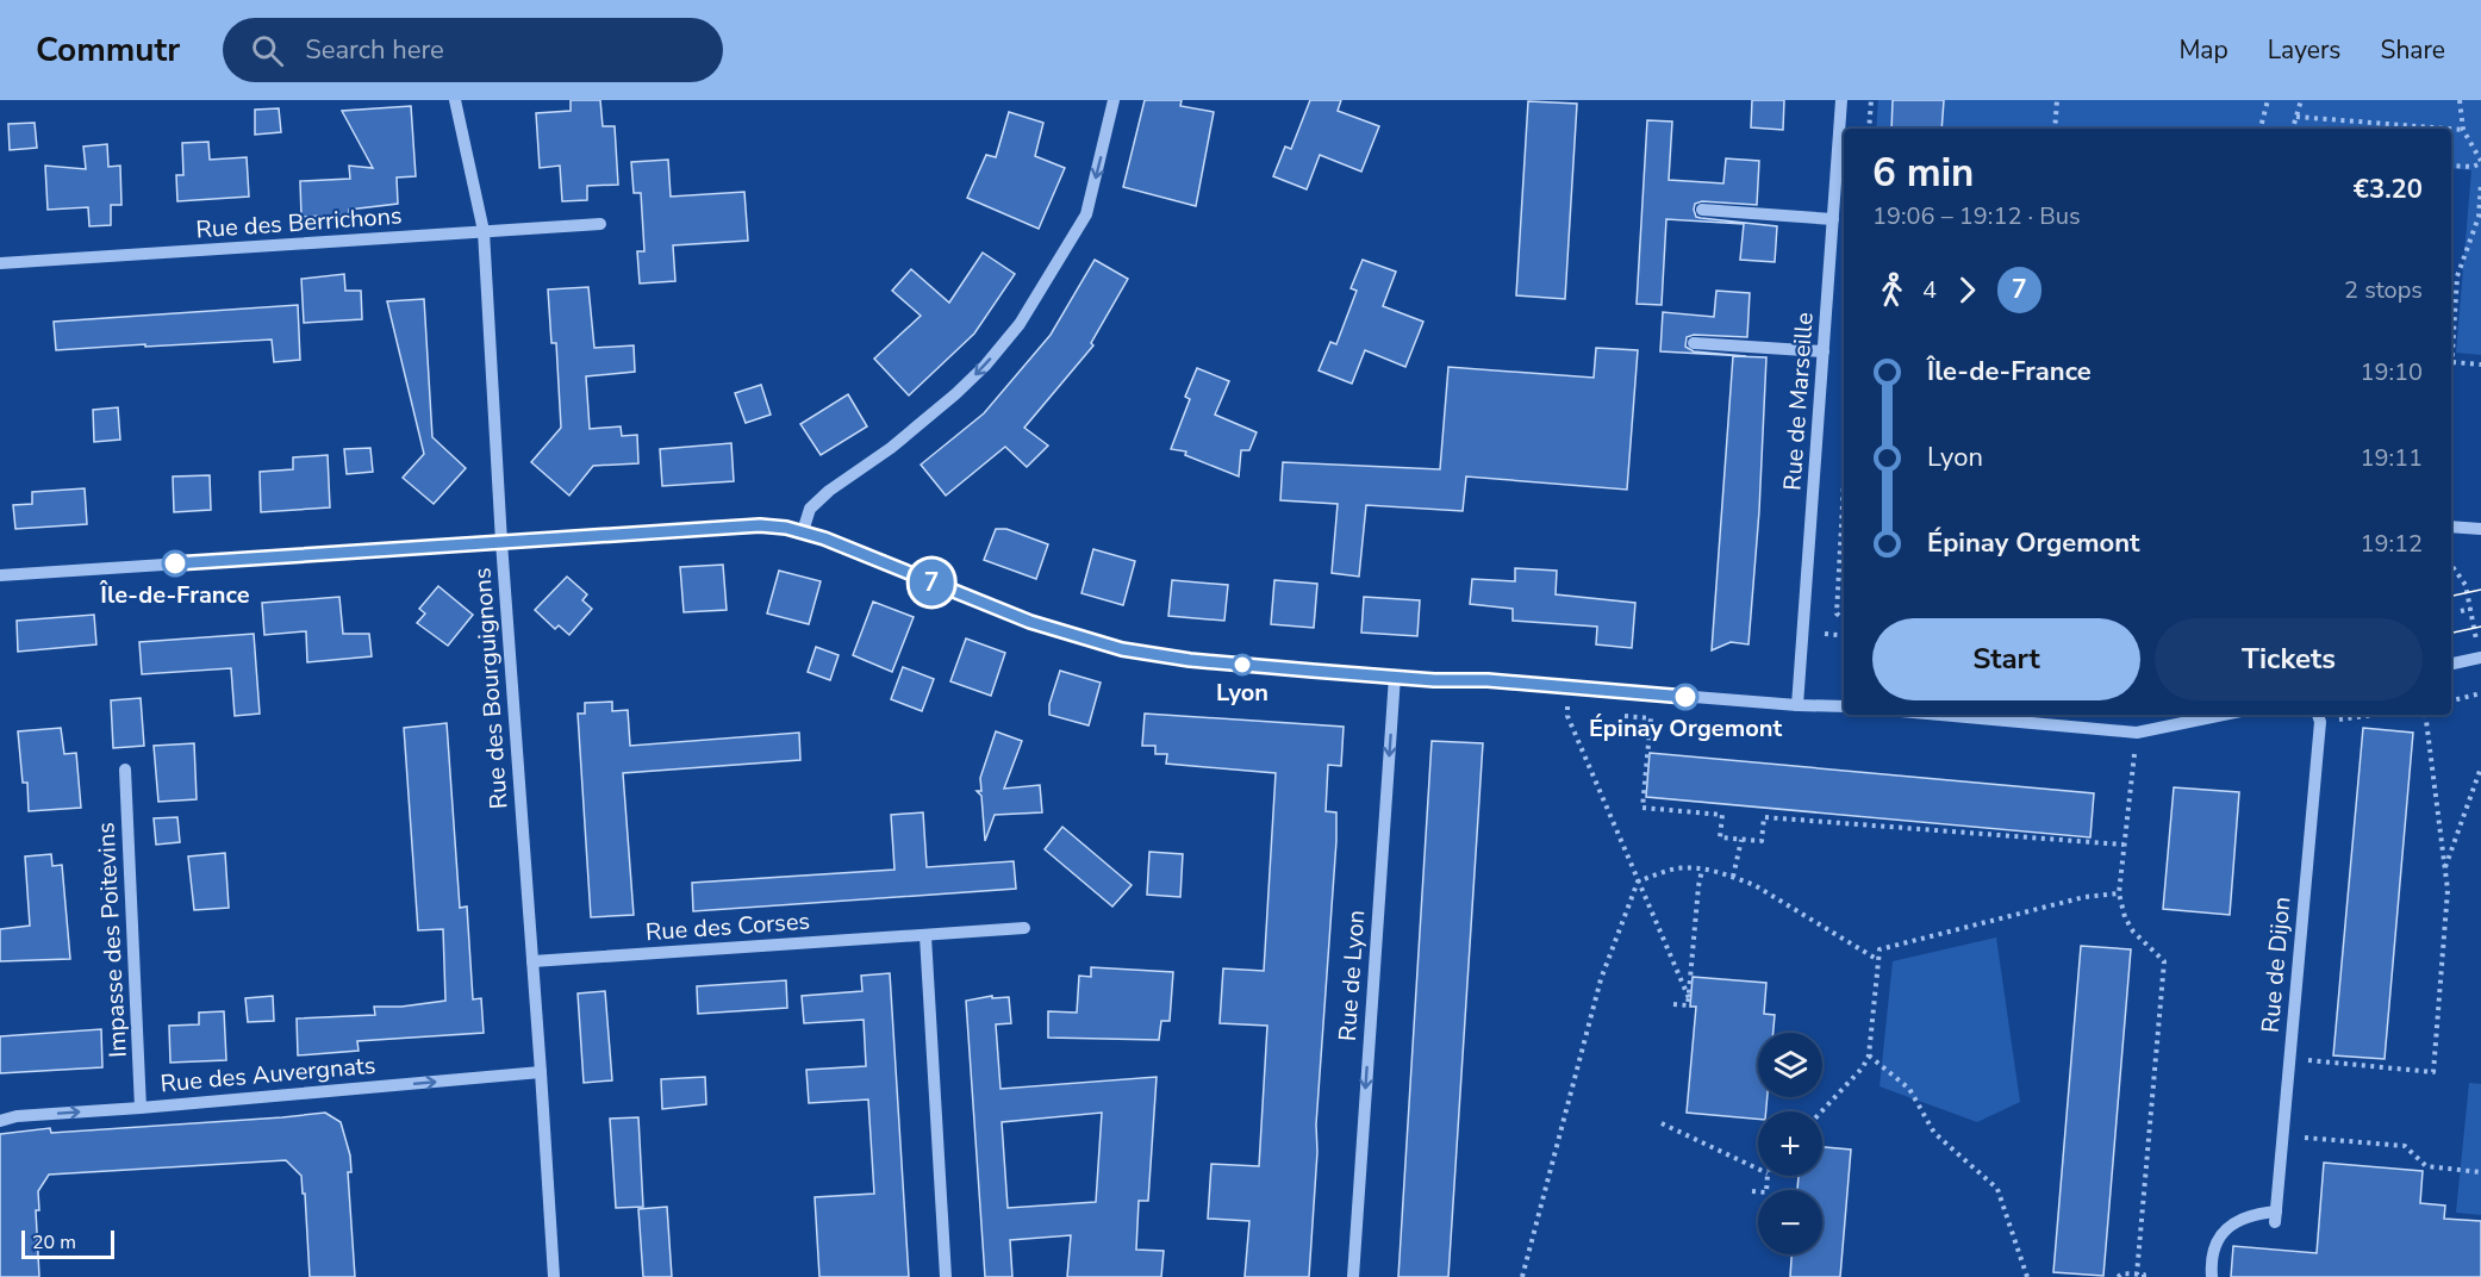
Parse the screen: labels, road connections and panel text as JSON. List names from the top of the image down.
{
  "streets": {
    "street": [
      "Rue des Berrichons",
      "Rue de Marseille",
      "Rue des Bourguignons",
      "Rue des Corses",
      "Impasse des Poitevins",
      "Rue de Dijon",
      "Rue de Lyon",
      "Rue des Auvergnats"
    ]
  },
  "crossings": [
    ["Rue des Berrichons", "Rue des Bourguignons"],
    ["Rue des Bourguignons", "Rue des Corses"],
    ["Rue des Bourguignons", "Rue des Auvergnats"],
    ["Impasse des Poitevins", "Rue des Auvergnats"]
  ],
  "one_way": ["Rue de Lyon", "Rue des Auvergnats"],
  "places": ["Île-de-France", "Lyon", "Épinay Orgemont"],
  "lines": ["bus line 7"],
  "scale_bar": "20 m",
  "page": {
    "header": "Commutr",
    "search": "Search here",
    "nav": ["Map", "Layers", "Share"],
    "on_map": "7",
    "heading": ["6 min", "19:06 – 19:12 · Bus", "€3.20"],
    "legs": ["4", "7", "2 stops"],
    "list": [
      {
        "name": "Île-de-France",
        "value": "19:10"
      },
      {
        "name": "Lyon",
        "value": "19:11"
      },
      {
        "name": "Épinay Orgemont",
        "value": "19:12"
      }
    ],
    "buttons": ["Start", "Tickets"],
    "map_buttons": ["+", "−"],
    "scale": "20 m"
  }
}
